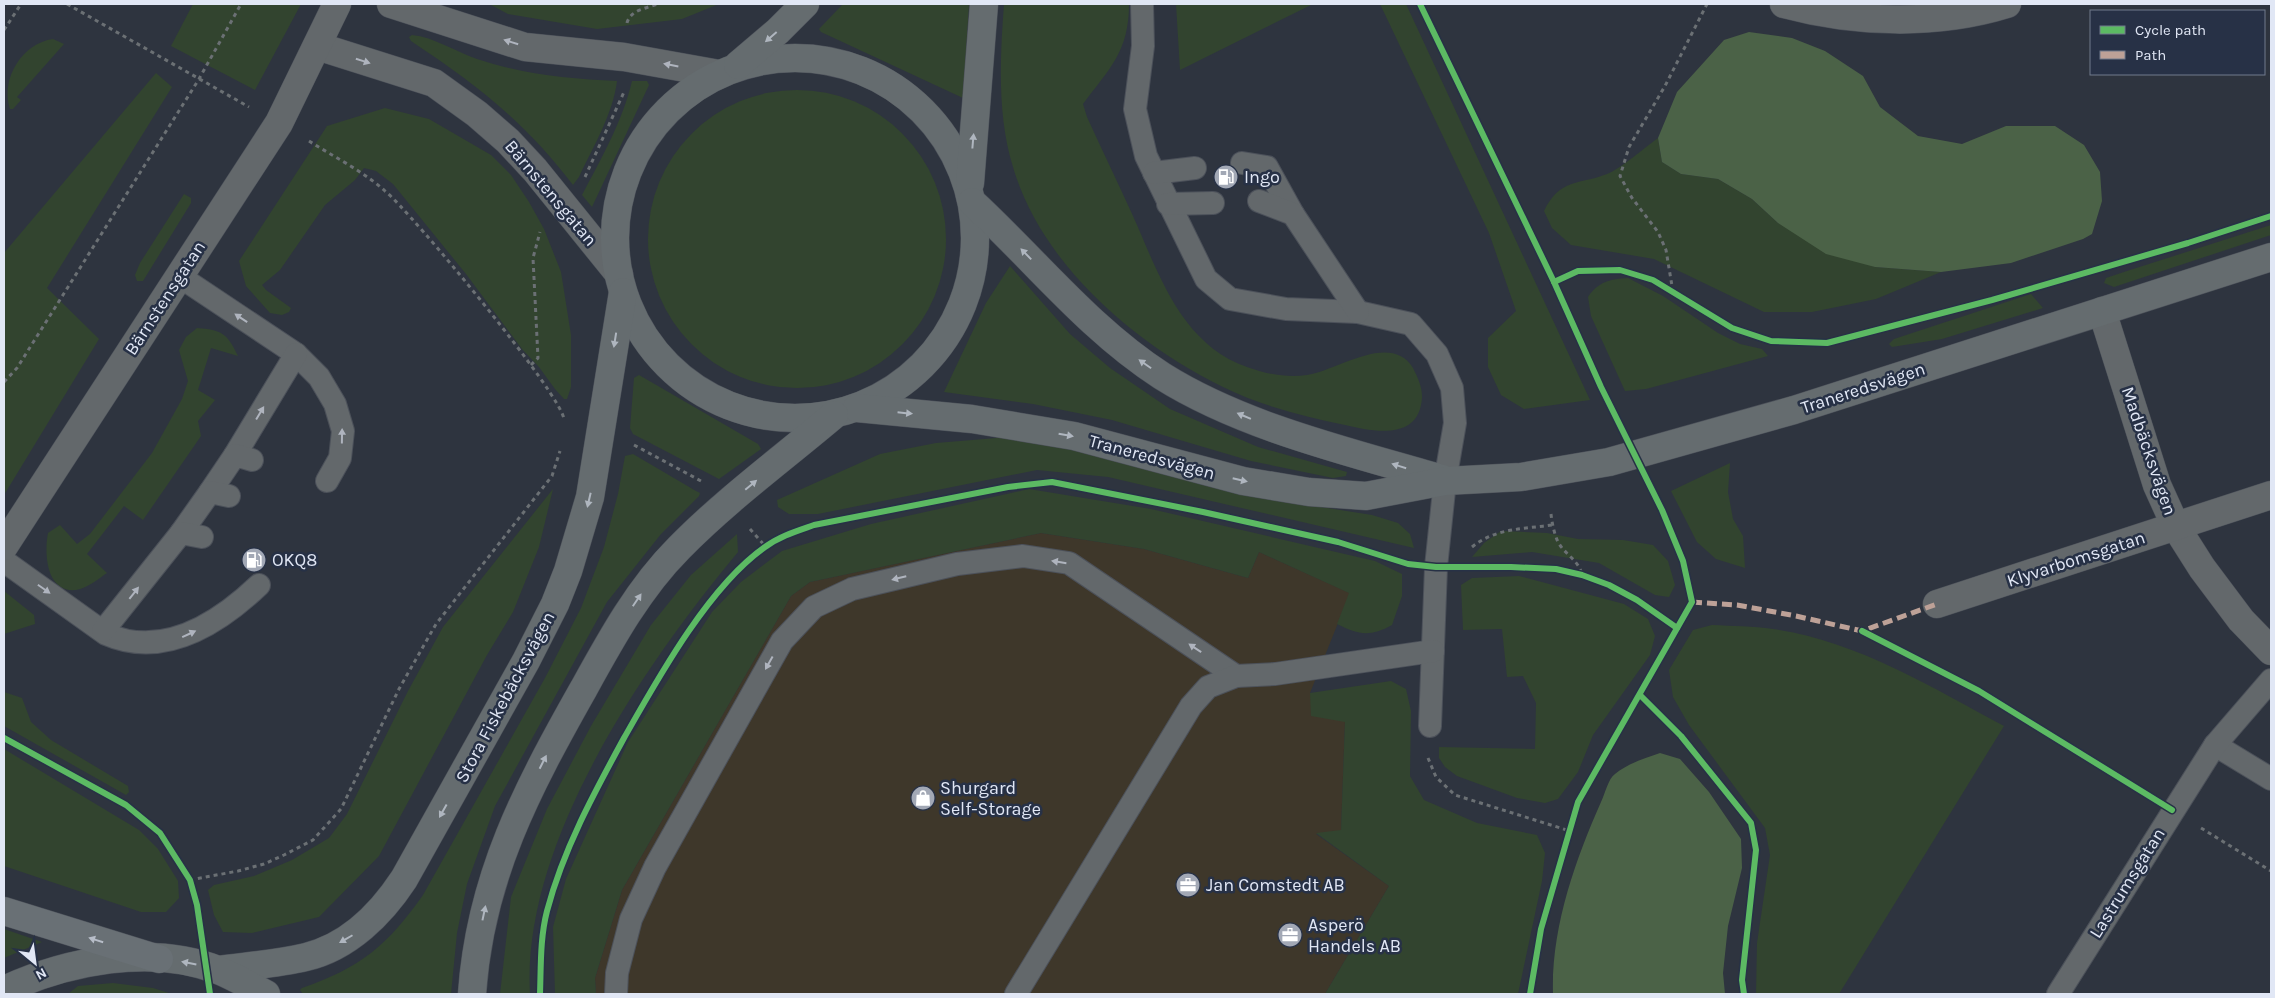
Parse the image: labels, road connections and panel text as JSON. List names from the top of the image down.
{
  "streets": {
    "street": [
      "Bärnstensgatan",
      "Traneredsvägen",
      "Madbäcksvägen",
      "Klyvarbomsgatan",
      "Stora Fiskebäcksvägen"
    ],
    "lane": ["Lastrumsgatan"]
  },
  "crossings": [
    ["Bärnstensgatan", "Stora Fiskebäcksvägen"],
    ["Traneredsvägen", "Madbäcksvägen"],
    ["Madbäcksvägen", "Klyvarbomsgatan"]
  ],
  "one_way": ["Bärnstensgatan"],
  "places": {
    "fuel station": ["Ingo", "OKQ8"],
    "shop": ["Shurgard Self-Storage"],
    "office": ["Jan Comstedt AB", "Asperö Handels AB"]
  },
  "legend": ["Cycle path", "Path"],
  "north": "bottom right"
}
